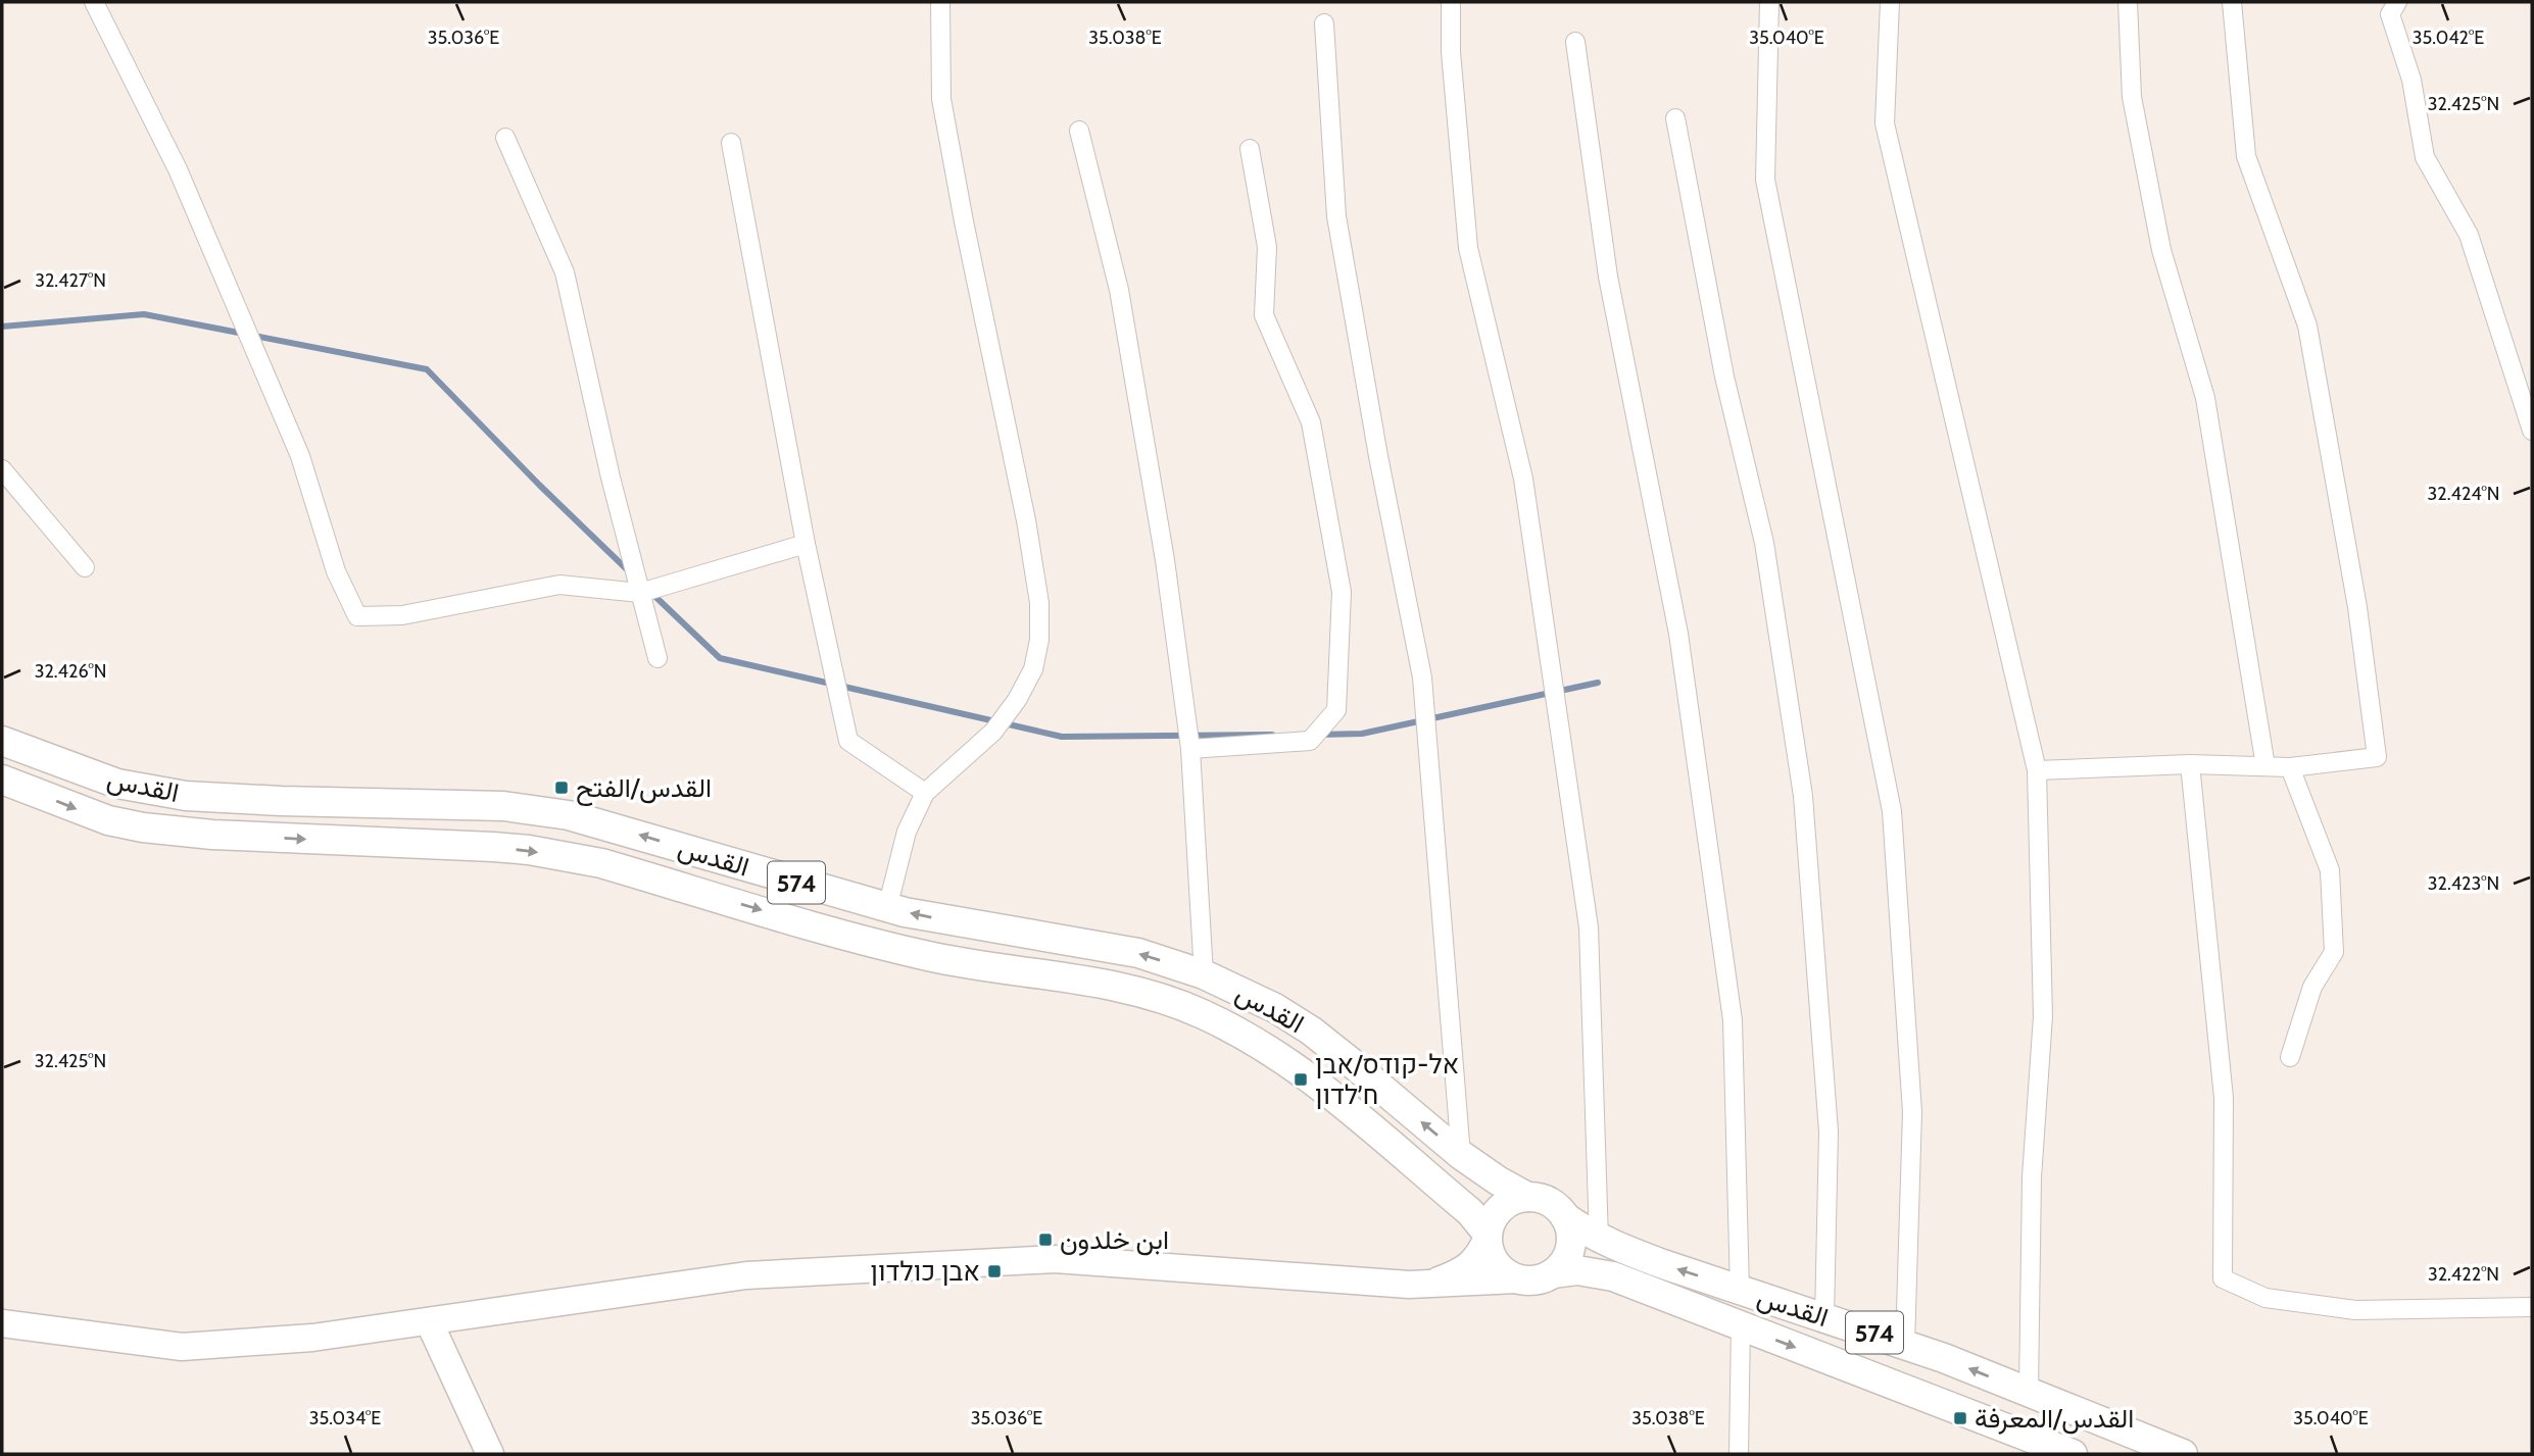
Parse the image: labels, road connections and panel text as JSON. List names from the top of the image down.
{
  "streets": {
    "main road": ["القدس", "574"]
  },
  "crossings": [
    ["القدس", "574"]
  ],
  "places": {
    "transit": [
      "القدس/الفتح",
      "אל-קודס/אבן ח׳לדון",
      "ابن خلدون",
      "אבן כולדון",
      "القدس/المعرفة"
    ]
  },
  "coordinates": [
    "35.036°E",
    "35.038°E",
    "35.040°E",
    "35.042°E",
    "32.425°N",
    "32.427°N",
    "32.424°N",
    "32.426°N",
    "32.423°N",
    "32.422°N",
    "35.034°E"
  ]
}
